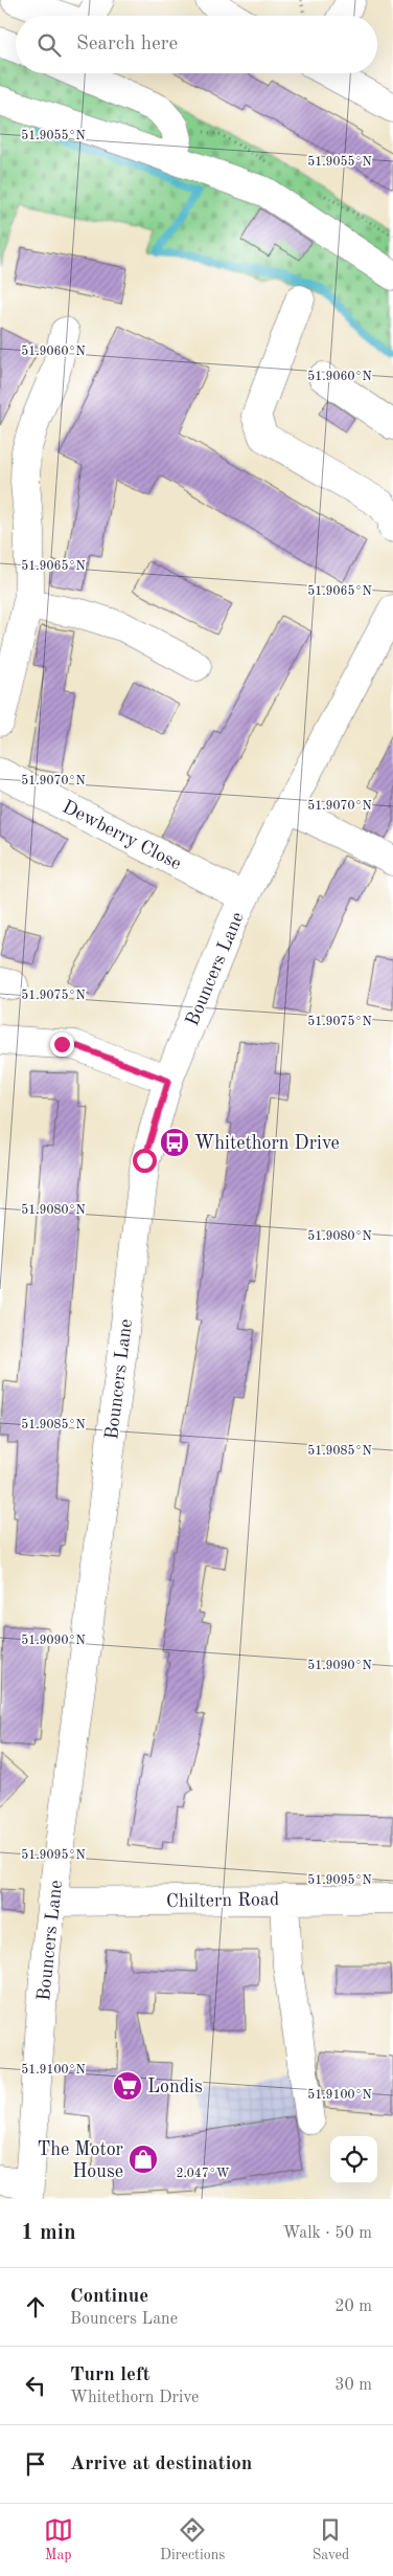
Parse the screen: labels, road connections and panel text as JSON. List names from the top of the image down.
{
  "streets": {
    "street": ["Dewberry Close", "Bouncers Lane", "Chiltern Road"]
  },
  "crossings": [
    ["Dewberry Close", "Bouncers Lane"],
    ["Bouncers Lane", "Chiltern Road"]
  ],
  "places": {
    "bus stop": ["Whitethorn Drive"],
    "supermarket": ["Londis"],
    "shop": ["The Motor House"]
  },
  "page": {
    "search": "Search here",
    "heading": ["1 min", "Walk · 50 m"],
    "list": [
      ["Continue", "Bouncers Lane", "20 m"],
      ["Turn left", "Whitethorn Drive", "30 m"],
      "Arrive at destination"
    ],
    "nav": ["Map", "Directions", "Saved"]
  },
  "coordinates": [
    "51.9055°N",
    "51.9060°N",
    "51.9065°N",
    "51.9070°N",
    "51.9075°N",
    "51.9080°N",
    "51.9085°N",
    "51.9090°N",
    "51.9095°N",
    "51.9100°N",
    "2.047°W"
  ]
}
